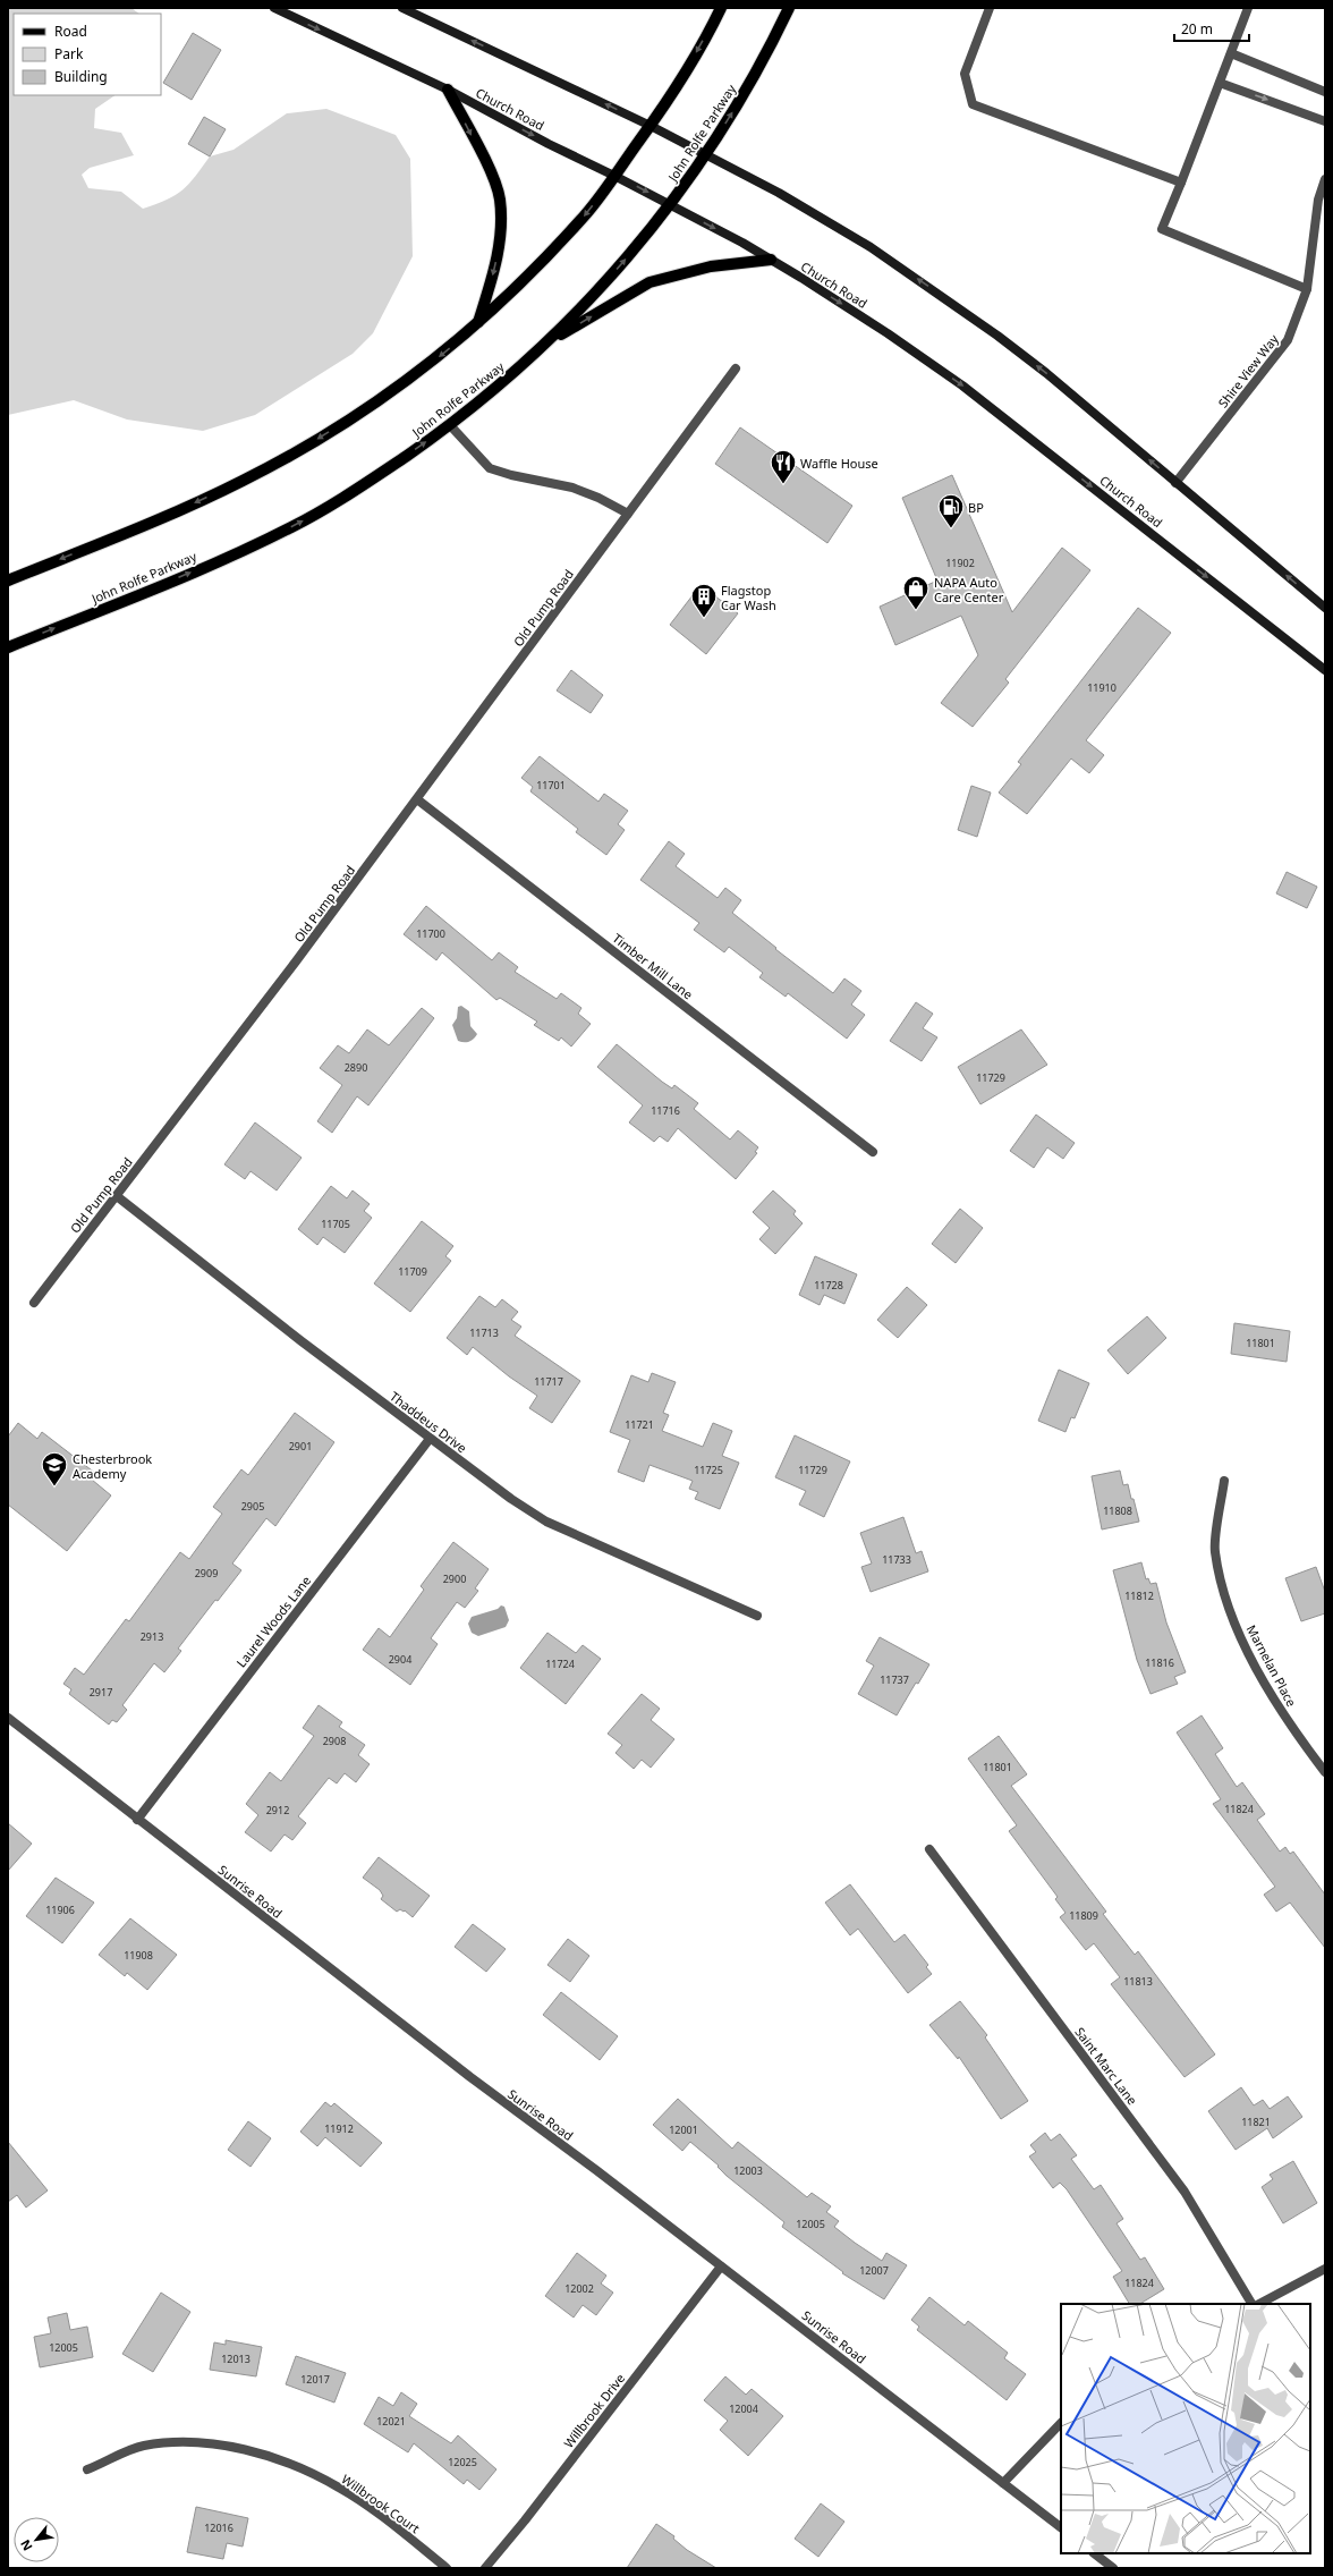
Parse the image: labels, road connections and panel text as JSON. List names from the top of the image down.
{
  "streets": {
    "main road": ["Church Road", "John Rolfe Parkway"],
    "street": [
      "Shire View Way",
      "Old Pump Road",
      "Timber Mill Lane",
      "Thaddeus Drive",
      "Laurel Woods Lane",
      "Marnelan Place",
      "Sunrise Road",
      "Saint Marc Lane",
      "Willbrook Drive",
      "Willbrook Court"
    ]
  },
  "crossings": [
    ["Church Road", "John Rolfe Parkway"],
    ["Old Pump Road", "Timber Mill Lane"],
    ["Old Pump Road", "Thaddeus Drive"],
    ["Thaddeus Drive", "Laurel Woods Lane"],
    ["Laurel Woods Lane", "Sunrise Road"],
    ["Sunrise Road", "Willbrook Drive"]
  ],
  "places": {
    "restaurant": ["Waffle House"],
    "fuel station": ["BP"],
    "shop": ["NAPA Auto Care Center"],
    "building": ["Flagstop Car Wash"],
    "school or university": ["Chesterbrook Academy"]
  },
  "house_numbers": [
    "11902",
    "11910",
    "11701",
    "11700",
    "2890",
    "11729",
    "11716",
    "11705",
    "11709",
    "11728",
    "11713",
    "11801",
    "11717",
    "11721",
    "2901",
    "11725",
    "11729",
    "2905",
    "11808",
    "11733",
    "2909",
    "2900",
    "11812",
    "2913",
    "2904",
    "11816",
    "11724",
    "11737",
    "2917",
    "2908",
    "11801",
    "11824",
    "2912",
    "11906",
    "11809",
    "11908",
    "11813",
    "11821",
    "11912",
    "12001",
    "12003",
    "12005",
    "12007",
    "11824",
    "12002",
    "12005",
    "12013",
    "12017",
    "12004",
    "12021",
    "12025",
    "12016"
  ],
  "legend": ["Road", "Park", "Building"],
  "scale_bar": "20 m",
  "north": "bottom left"
}
